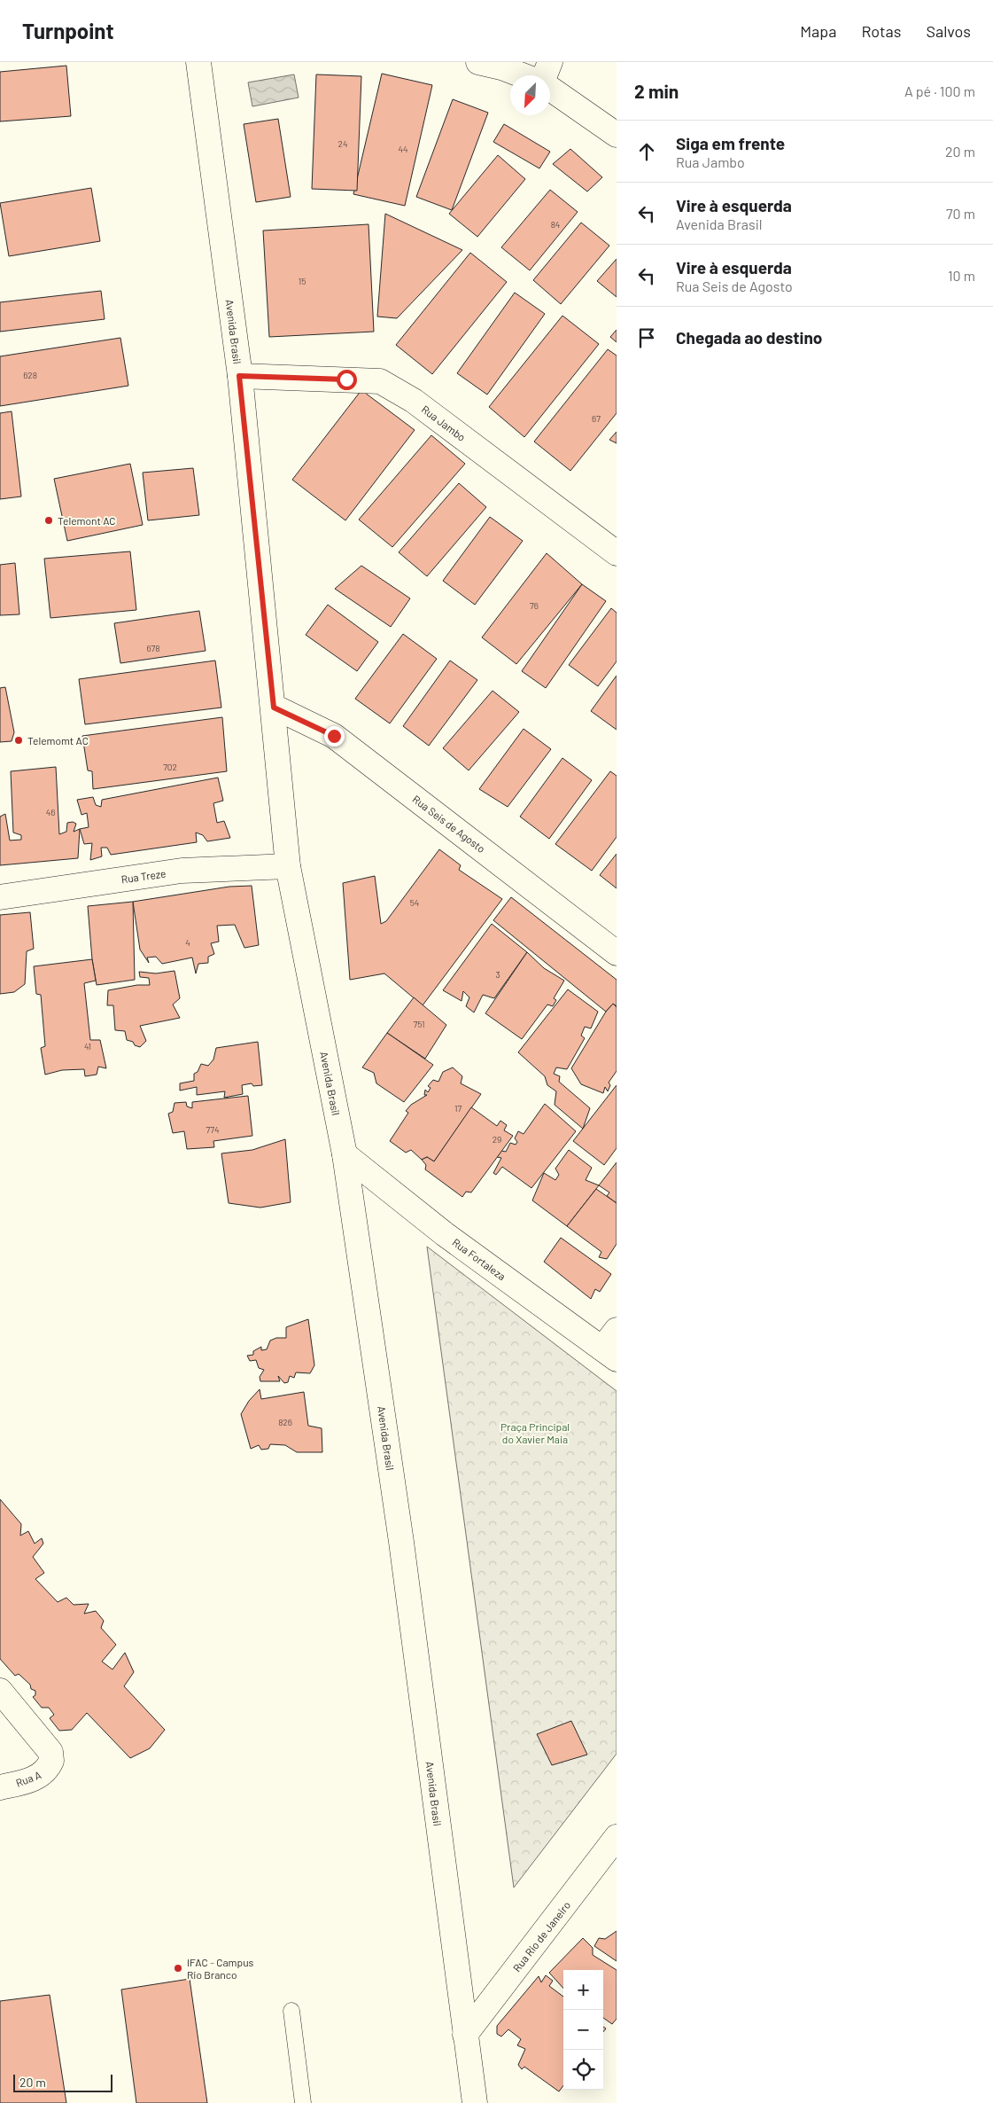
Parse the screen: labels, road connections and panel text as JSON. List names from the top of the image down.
{
  "streets": {
    "street": [
      "Avenida Brasil",
      "Rua Jambo",
      "Rua Seis de Agosto",
      "Rua Treze",
      "Rua Fortaleza",
      "Rua A",
      "Rua Rio de Janeiro"
    ]
  },
  "crossings": [
    ["Avenida Brasil", "Rua Jambo"],
    ["Avenida Brasil", "Rua Seis de Agosto"],
    ["Avenida Brasil", "Rua Treze"],
    ["Avenida Brasil", "Rua Fortaleza"],
    ["Avenida Brasil", "Rua Rio de Janeiro"]
  ],
  "parks": ["Praça Principal do Xavier Maia"],
  "places": ["Telemont AC", "Telemomt AC", "IFAC - Campus Rio Branco"],
  "house_numbers": [
    "24",
    "44",
    "84",
    "15",
    "628",
    "67",
    "76",
    "678",
    "702",
    "46",
    "54",
    "4",
    "3",
    "751",
    "41",
    "17",
    "774",
    "29",
    "826"
  ],
  "scale_bar": "20 m",
  "north": "bottom left",
  "page": {
    "header": "Turnpoint",
    "nav": ["Mapa", "Rotas", "Salvos"],
    "heading": ["2 min", "A pé · 100 m"],
    "list": [
      ["Siga em frente", "Rua Jambo", "20 m"],
      ["Vire à esquerda", "Avenida Brasil", "70 m"],
      ["Vire à esquerda", "Rua Seis de Agosto", "10 m"],
      "Chegada ao destino"
    ],
    "map_buttons": ["+", "−"],
    "scale": "20 m"
  }
}
